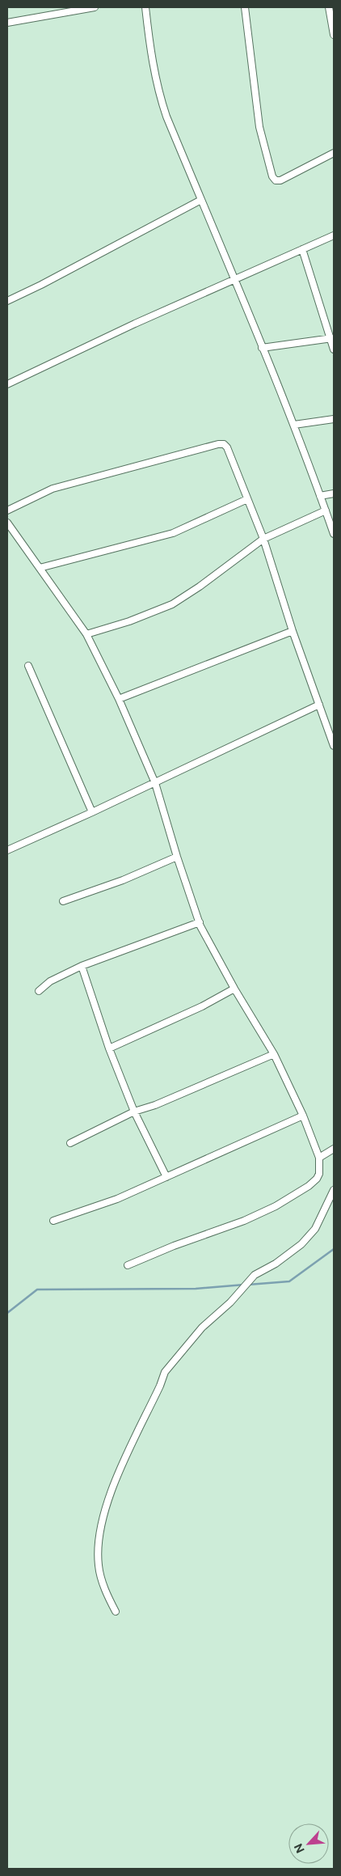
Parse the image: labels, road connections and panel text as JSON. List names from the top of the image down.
{
  "north": "bottom left"
}
